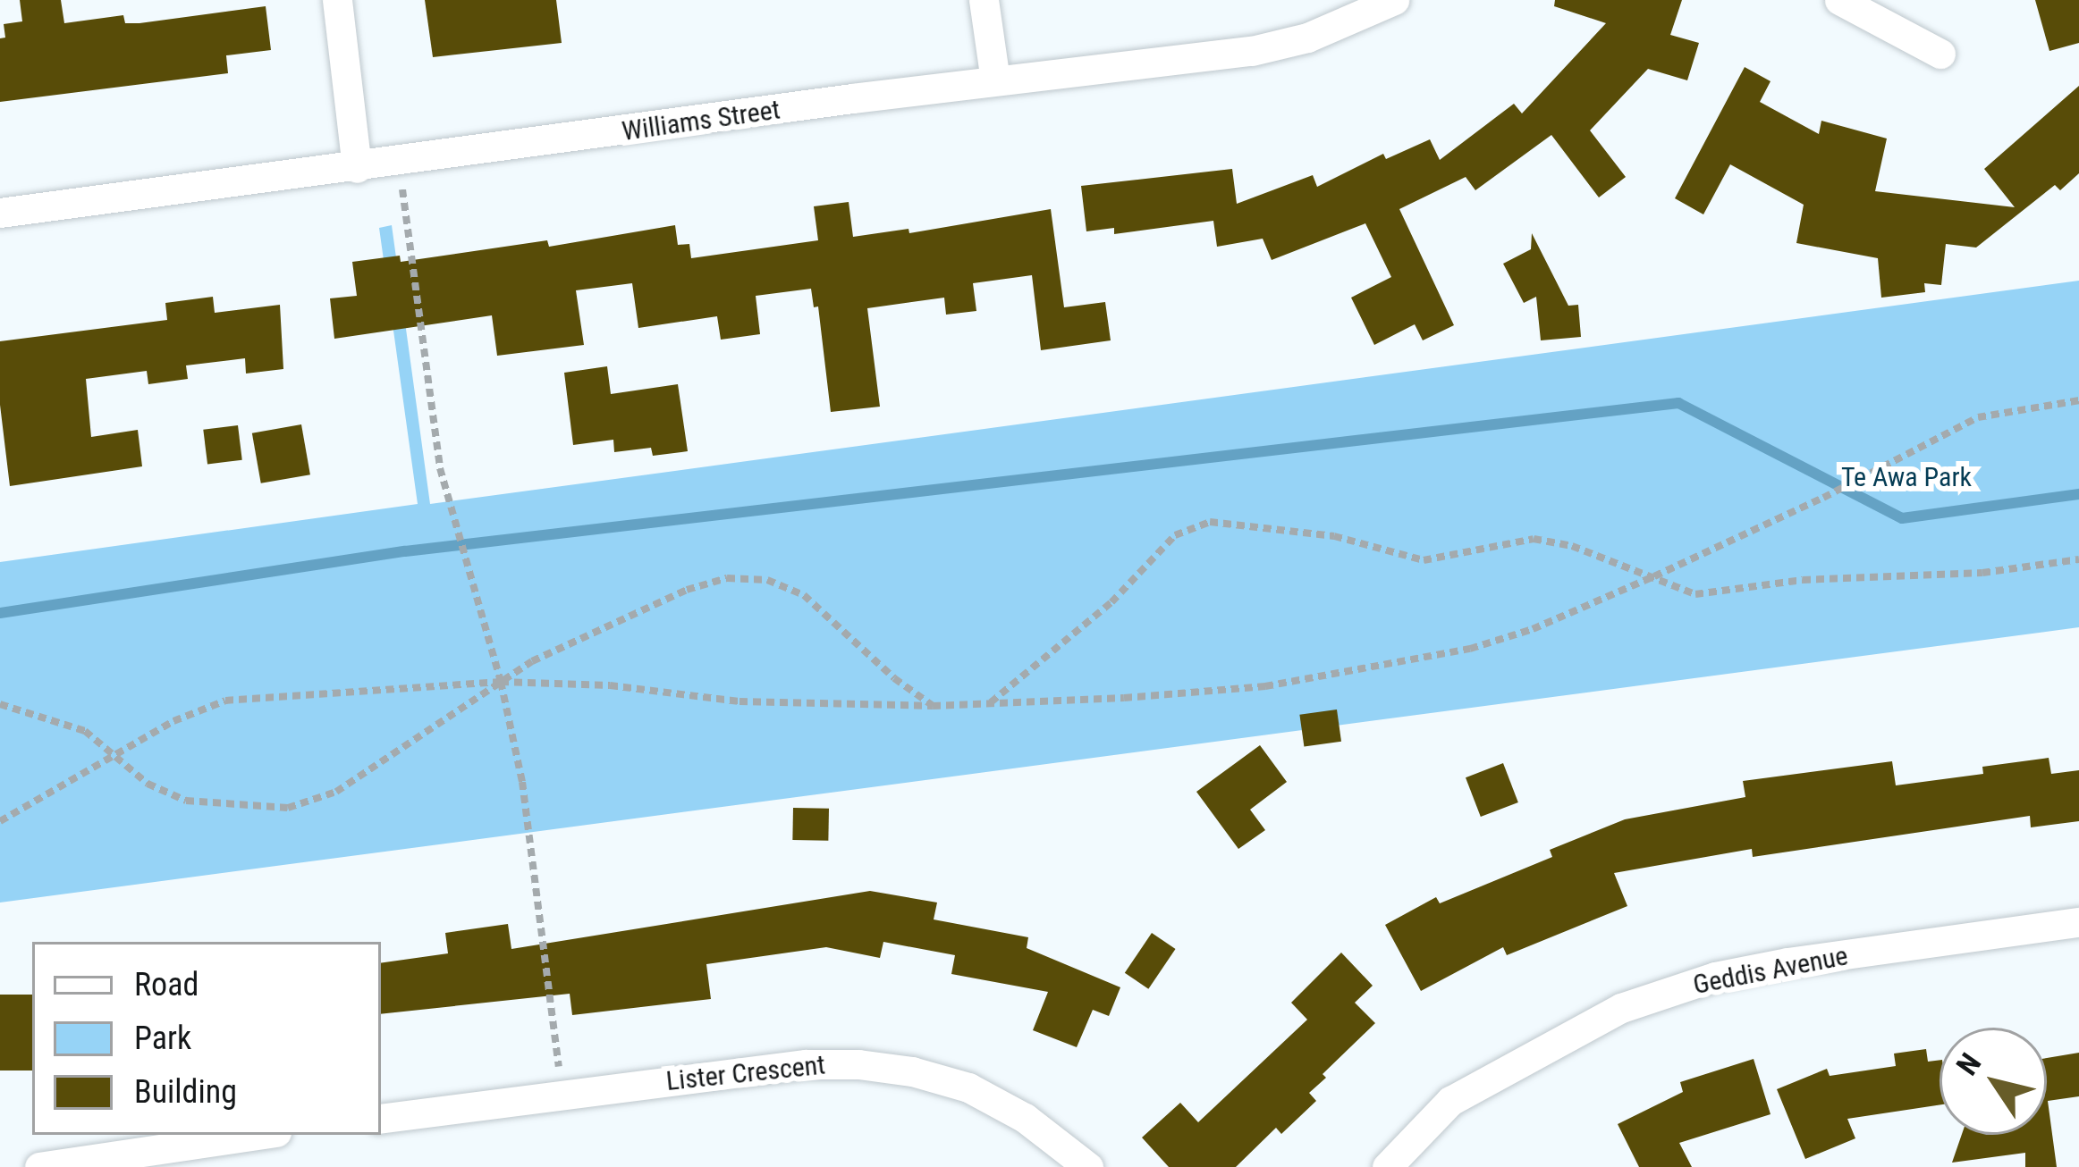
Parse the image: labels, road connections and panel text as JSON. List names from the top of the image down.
{
  "streets": {
    "street": ["Williams Street", "Geddis Avenue", "Lister Crescent"]
  },
  "parks": ["Te Awa Park"],
  "legend": ["Road", "Park", "Building"],
  "north": "top left"
}
